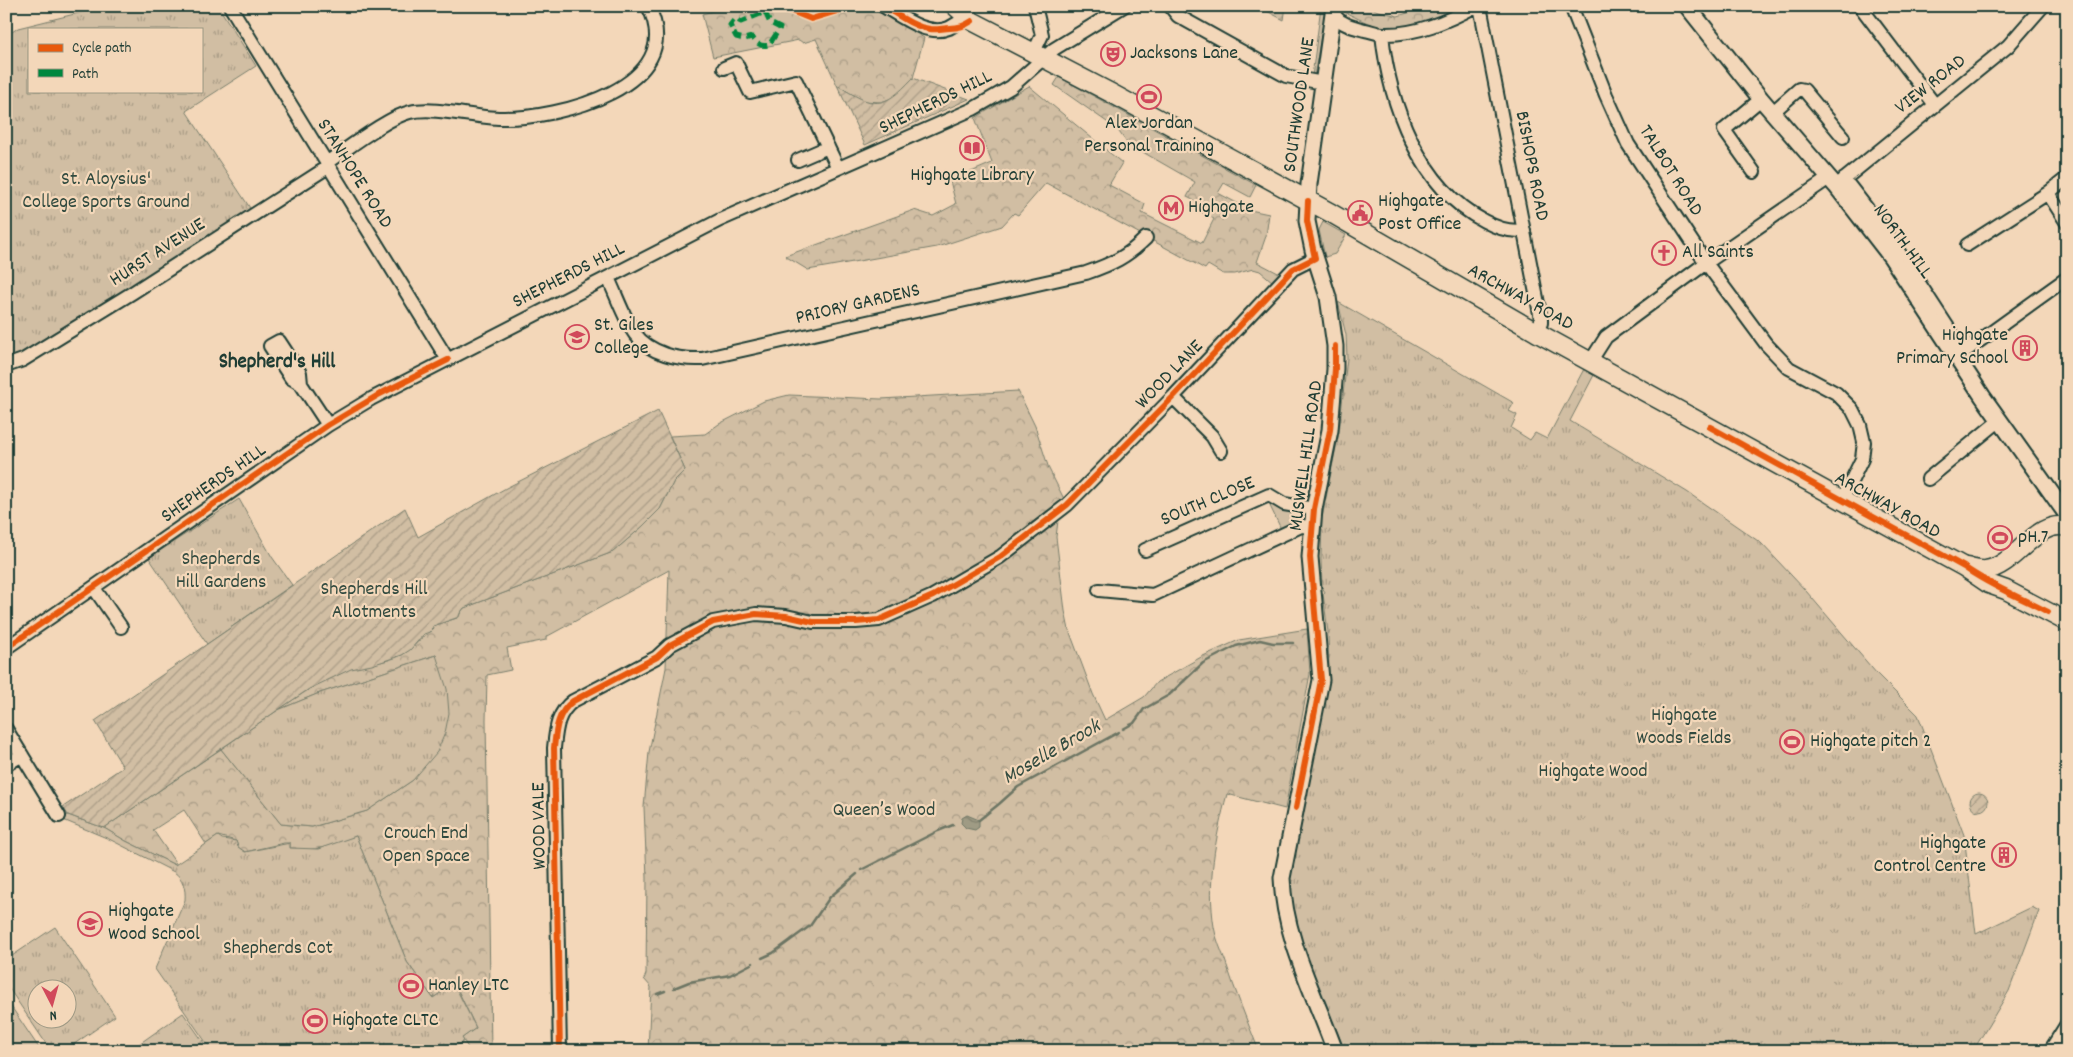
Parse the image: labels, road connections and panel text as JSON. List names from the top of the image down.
{
  "streets": {
    "highway": ["ARCHWAY ROAD"],
    "main road": ["SOUTHWOOD LANE", "NORTH HILL", "MUSWELL HILL ROAD"],
    "street": [
      "VIEW ROAD",
      "SHEPHERDS HILL",
      "BISHOPS ROAD",
      "TALBOT ROAD",
      "STANHOPE ROAD",
      "HURST AVENUE",
      "PRIORY GARDENS",
      "WOOD LANE",
      "SOUTH CLOSE",
      "WOOD VALE"
    ]
  },
  "crossings": [
    ["VIEW ROAD", "TALBOT ROAD"],
    ["VIEW ROAD", "NORTH HILL"],
    ["VIEW ROAD", "ARCHWAY ROAD"],
    ["SHEPHERDS HILL", "STANHOPE ROAD"],
    ["SHEPHERDS HILL", "ARCHWAY ROAD"],
    ["SHEPHERDS HILL", "PRIORY GARDENS"],
    ["SOUTHWOOD LANE", "ARCHWAY ROAD"],
    ["SOUTHWOOD LANE", "MUSWELL HILL ROAD"],
    ["BISHOPS ROAD", "ARCHWAY ROAD"],
    ["TALBOT ROAD", "ARCHWAY ROAD"],
    ["STANHOPE ROAD", "HURST AVENUE"],
    ["ARCHWAY ROAD", "MUSWELL HILL ROAD"],
    ["WOOD LANE", "MUSWELL HILL ROAD"],
    ["WOOD LANE", "WOOD VALE"],
    ["MUSWELL HILL ROAD", "SOUTH CLOSE"]
  ],
  "districts": ["Shepherd's Hill"],
  "water": ["Moselle Brook"],
  "parks": [
    "St. Aloysius' College Sports Ground",
    "Shepherds Hill Gardens",
    "Shepherds Hill Allotments",
    "Highgate Woods Fields",
    "Highgate Wood",
    "Queen’s Wood",
    "Crouch End Open Space",
    "Shepherds Cot"
  ],
  "places": {
    "theatre": ["Jacksons Lane"],
    "sports": [
      "Alex Jordan Personal Training",
      "pH.7",
      "Highgate pitch 2",
      "Hanley LTC",
      "Highgate CLTC"
    ],
    "library": ["Highgate Library"],
    "metro station": ["Highgate"],
    "public building": ["Highgate Post Office"],
    "church": ["All Saints"],
    "school or university": ["St. Giles College", "Highgate Wood School"],
    "building": ["Highgate Primary School", "Highgate Control Centre"]
  },
  "legend": ["Cycle path", "Path"],
  "north": "bottom"
}
